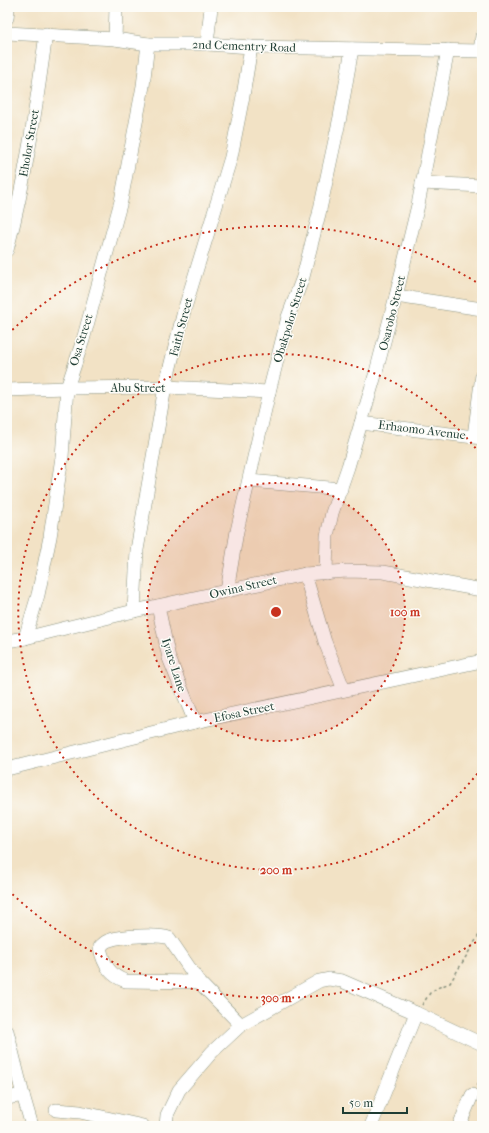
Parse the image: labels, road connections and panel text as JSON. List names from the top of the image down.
{
  "streets": {
    "street": [
      "2nd Cementry Road",
      "Eholor Street",
      "Osarobo Street",
      "Obakpolor Street",
      "Faith Street",
      "Osa Street",
      "Abu Street",
      "Erhaomo Avenue",
      "Owina Street",
      "Iyare Lane",
      "Efosa Street"
    ]
  },
  "crossings": [
    ["2nd Cementry Road", "Eholor Street"],
    ["2nd Cementry Road", "Osarobo Street"],
    ["2nd Cementry Road", "Obakpolor Street"],
    ["2nd Cementry Road", "Faith Street"],
    ["2nd Cementry Road", "Osa Street"],
    ["Osarobo Street", "Erhaomo Avenue"],
    ["Osarobo Street", "Owina Street"],
    ["Obakpolor Street", "Abu Street"],
    ["Obakpolor Street", "Owina Street"],
    ["Faith Street", "Abu Street"],
    ["Faith Street", "Owina Street"],
    ["Osa Street", "Abu Street"],
    ["Osa Street", "Owina Street"],
    ["Owina Street", "Iyare Lane"],
    ["Iyare Lane", "Efosa Street"]
  ],
  "scale_bar": "50 m",
  "rings": ["100 m", "200 m", "300 m"]
}
